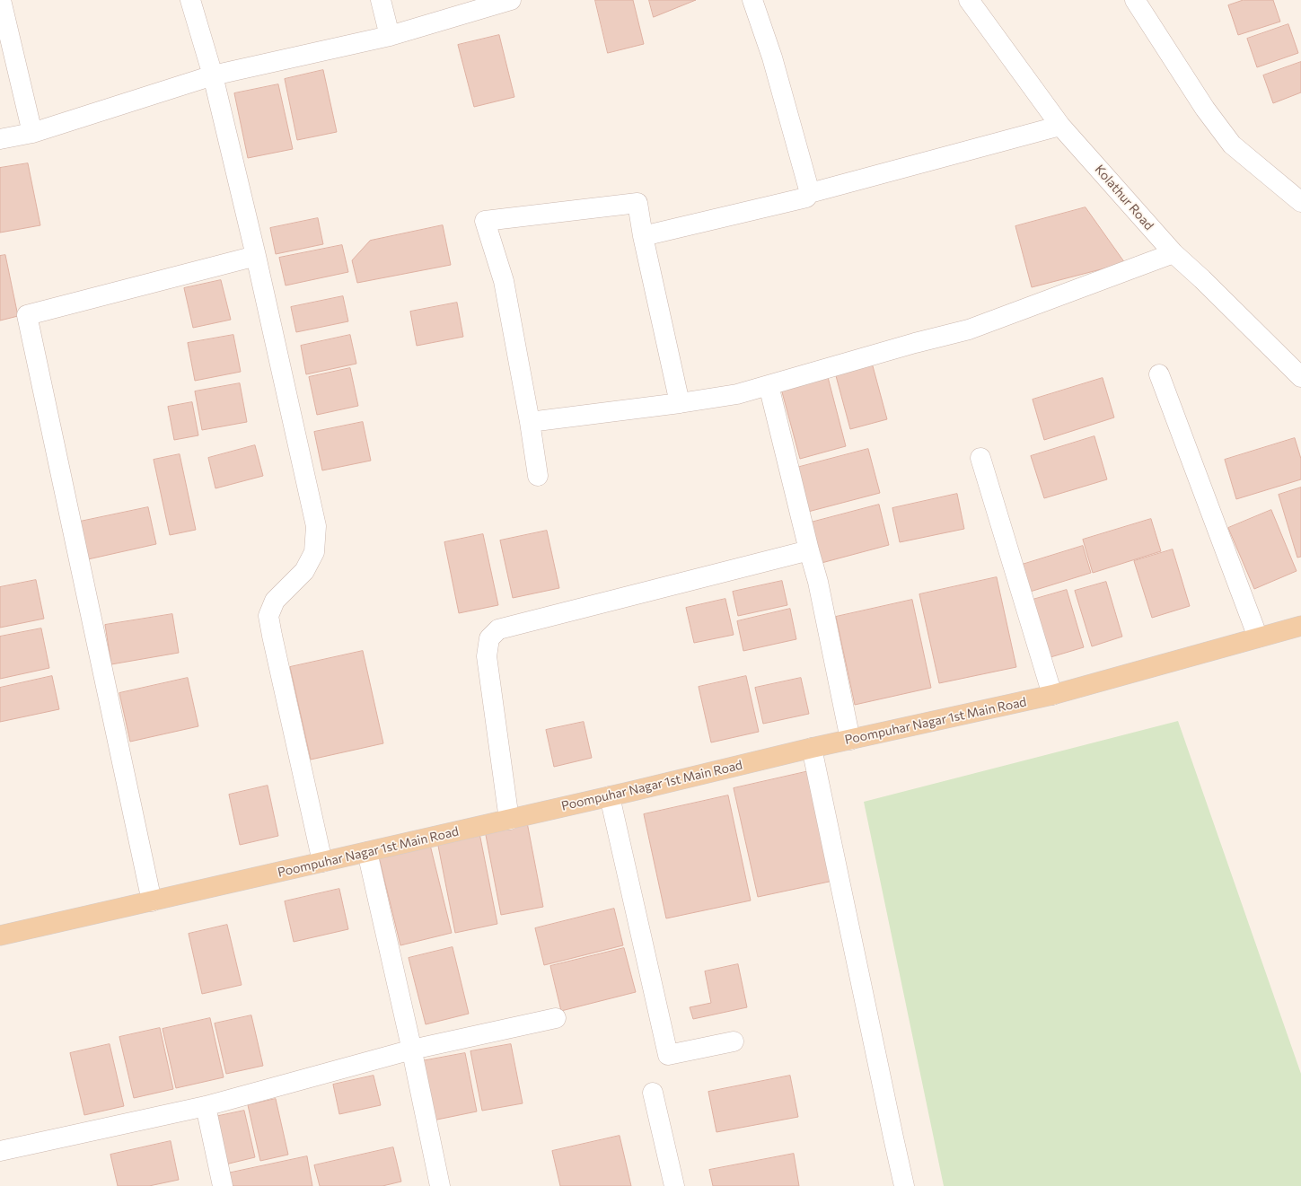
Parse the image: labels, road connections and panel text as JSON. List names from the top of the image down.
{
  "streets": {
    "main road": ["Poompuhar Nagar 1st Main Road"],
    "street": ["Kolathur Road"]
  }
}
